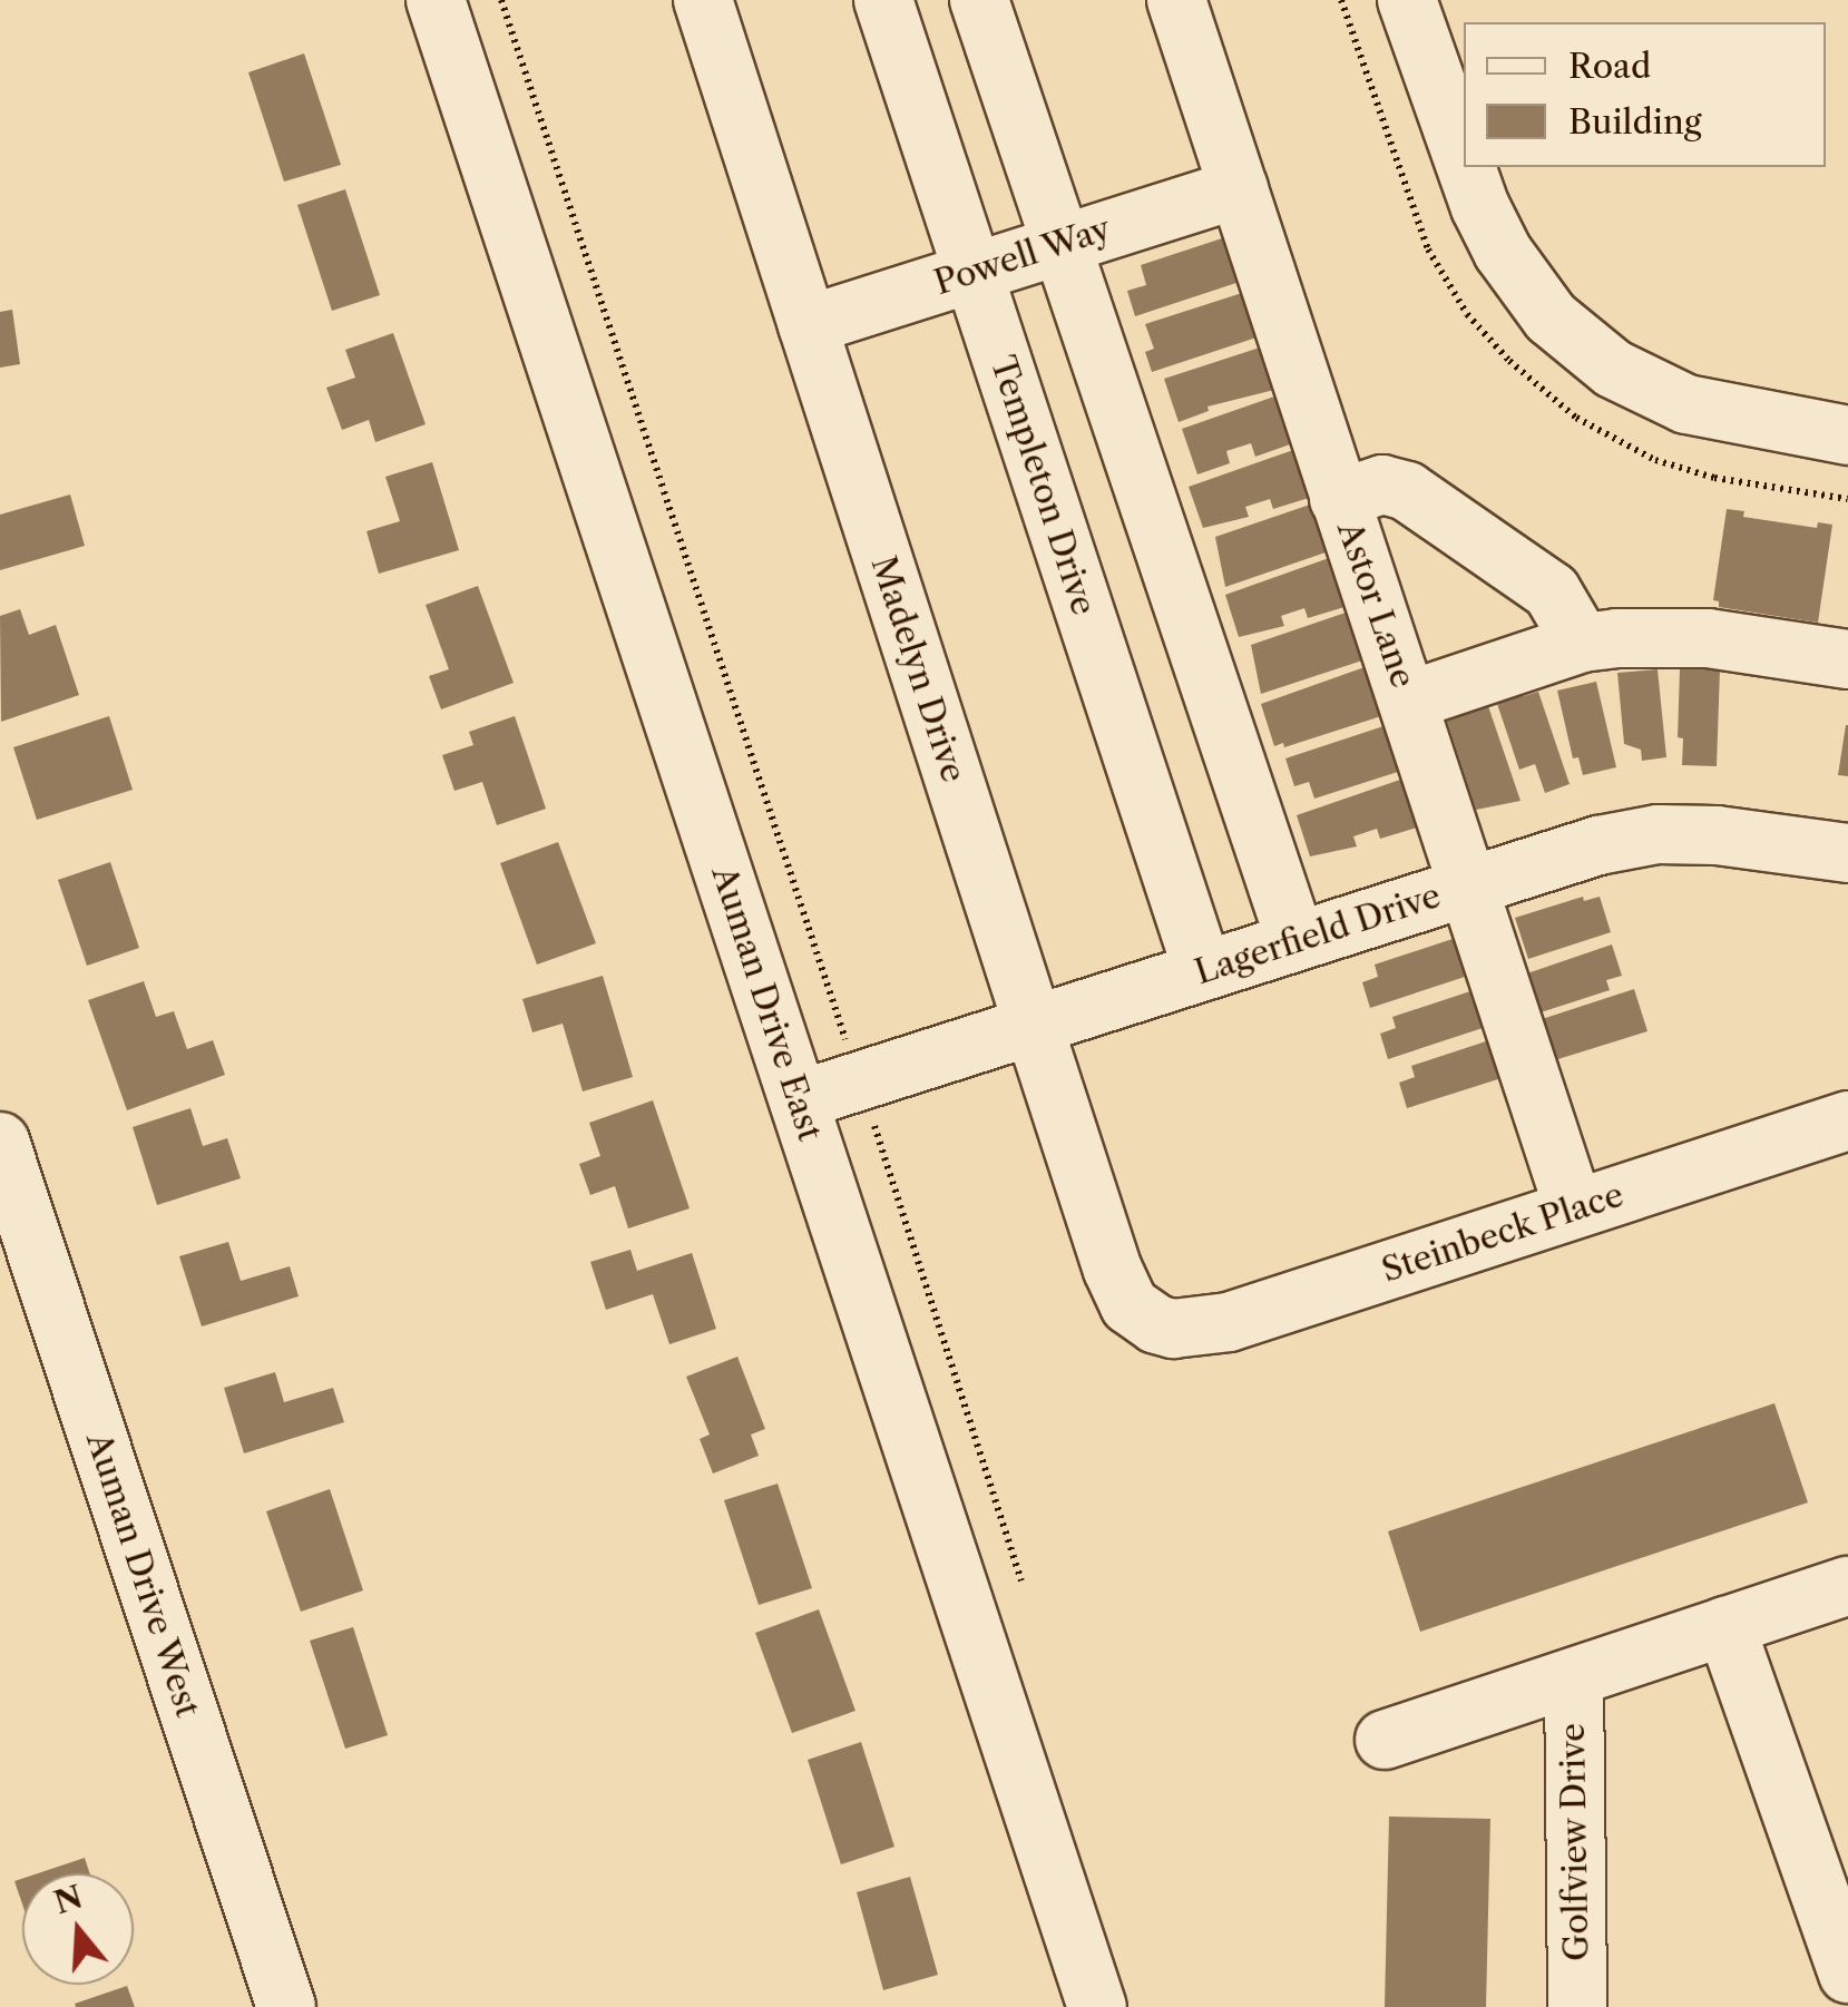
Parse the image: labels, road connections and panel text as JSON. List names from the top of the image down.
{
  "streets": {
    "street": [
      "Powell Way",
      "Templeton Drive",
      "Astor Lane",
      "Madelyn Drive",
      "Lagerfield Drive",
      "Auman Drive East",
      "Steinbeck Place",
      "Auman Drive West",
      "Golfview Drive"
    ]
  },
  "crossings": [
    ["Powell Way", "Templeton Drive"],
    ["Powell Way", "Astor Lane"],
    ["Powell Way", "Madelyn Drive"],
    ["Templeton Drive", "Lagerfield Drive"],
    ["Astor Lane", "Lagerfield Drive"],
    ["Astor Lane", "Steinbeck Place"],
    ["Madelyn Drive", "Lagerfield Drive"],
    ["Madelyn Drive", "Steinbeck Place"],
    ["Lagerfield Drive", "Auman Drive East"]
  ],
  "legend": ["Road", "Building"],
  "north": "top"
}
